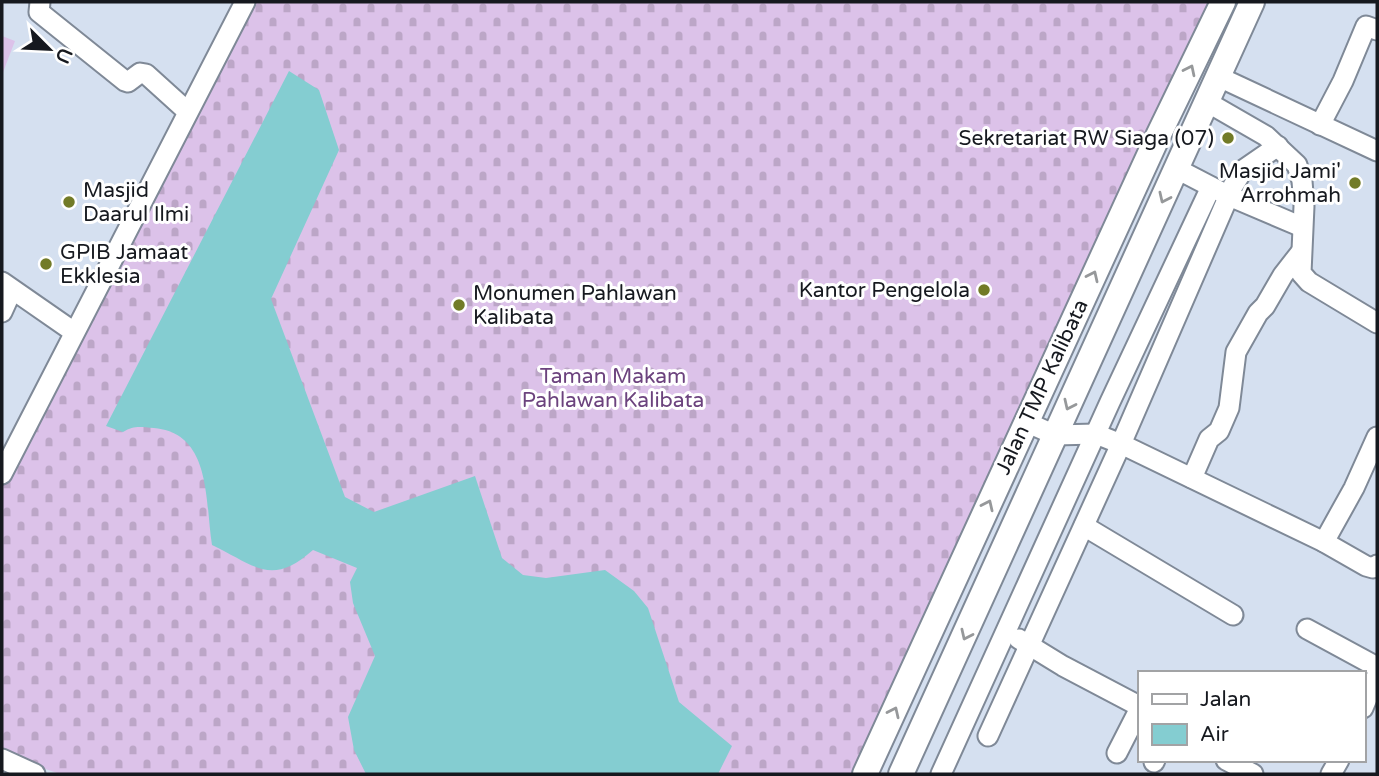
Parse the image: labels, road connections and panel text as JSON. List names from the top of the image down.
{
  "streets": {
    "main road": ["Jalan TMP Kalibata"]
  },
  "parks": ["Taman Makam Pahlawan Kalibata"],
  "places": [
    "Sekretariat RW Siaga (07)",
    "Masjid Jami' Arrohmah",
    "Masjid Daarul Ilmi",
    "GPIB Jamaat Ekklesia",
    "Kantor Pengelola",
    "Monumen Pahlawan Kalibata"
  ],
  "legend": ["Jalan", "Air"],
  "north": "bottom right"
}
